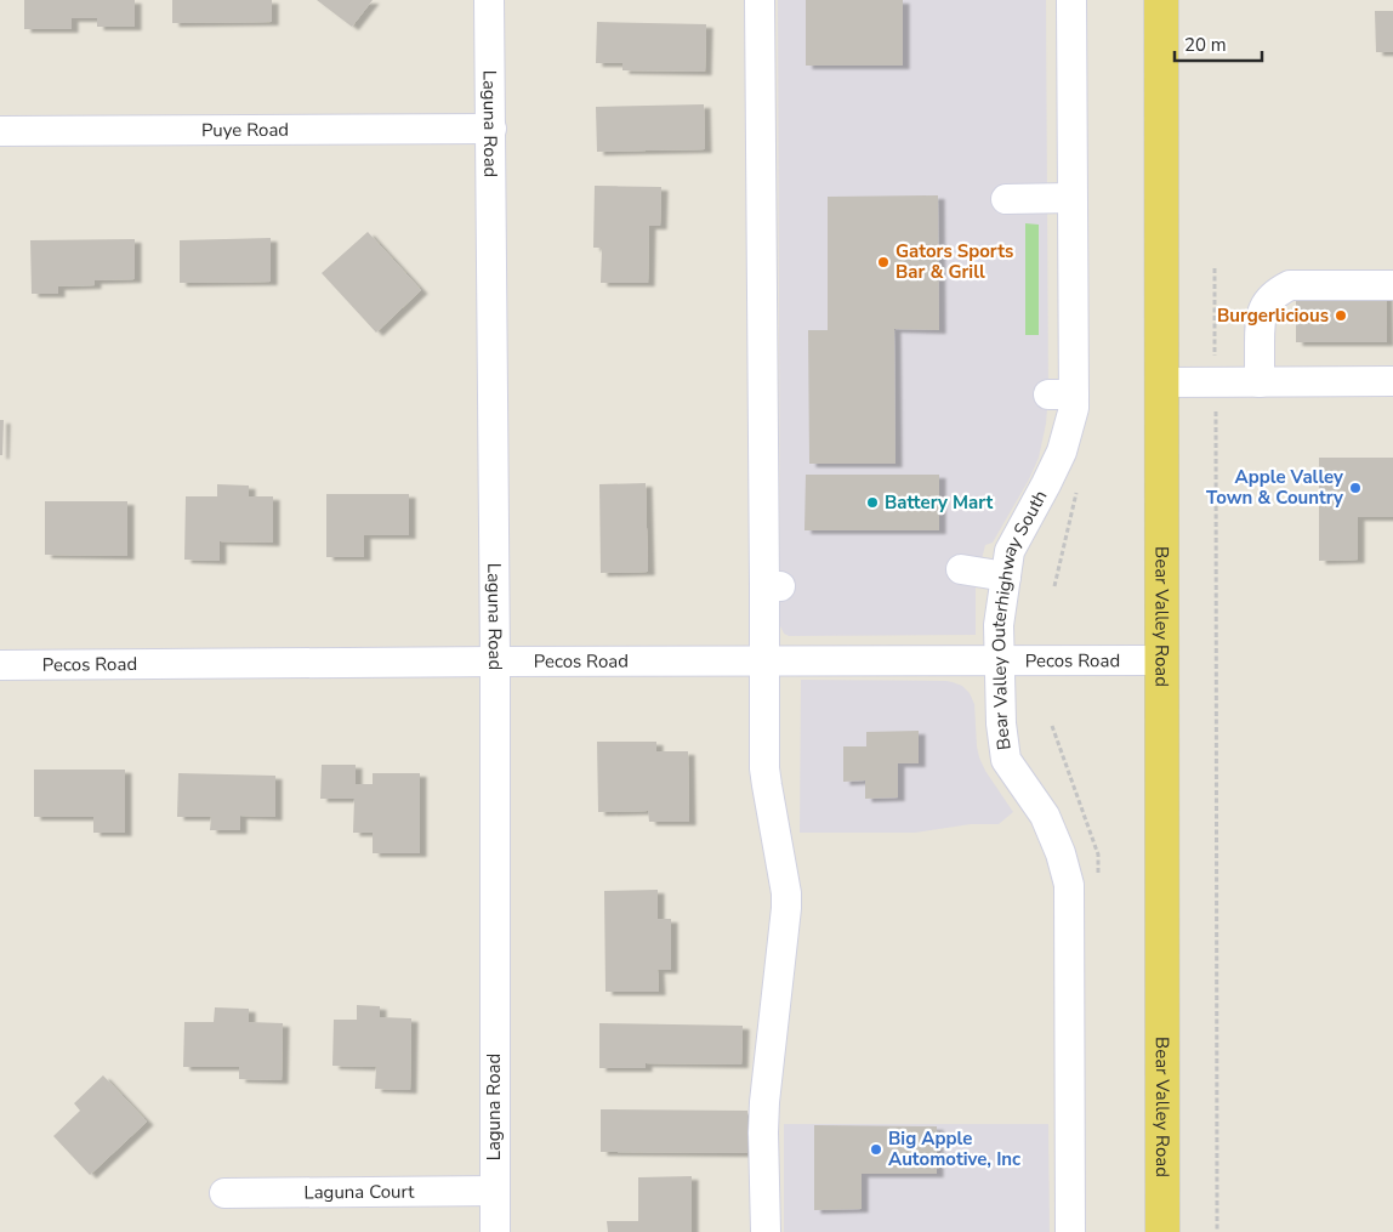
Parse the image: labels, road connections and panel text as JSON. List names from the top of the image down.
{
  "streets": {
    "main road": ["Bear Valley Road"],
    "street": [
      "Laguna Road",
      "Puye Road",
      "Bear Valley Outerhighway South",
      "Pecos Road",
      "Laguna Court"
    ]
  },
  "crossings": [
    ["Laguna Road", "Puye Road"],
    ["Laguna Road", "Pecos Road"],
    ["Laguna Road", "Laguna Court"],
    ["Bear Valley Road", "Pecos Road"],
    ["Bear Valley Outerhighway South", "Pecos Road"]
  ],
  "places": [
    "Gators Sports Bar & Grill",
    "Burgerlicious",
    "Apple Valley Town & Country",
    "Battery Mart",
    "Big Apple Automotive, Inc"
  ],
  "scale_bar": "20 m"
}
